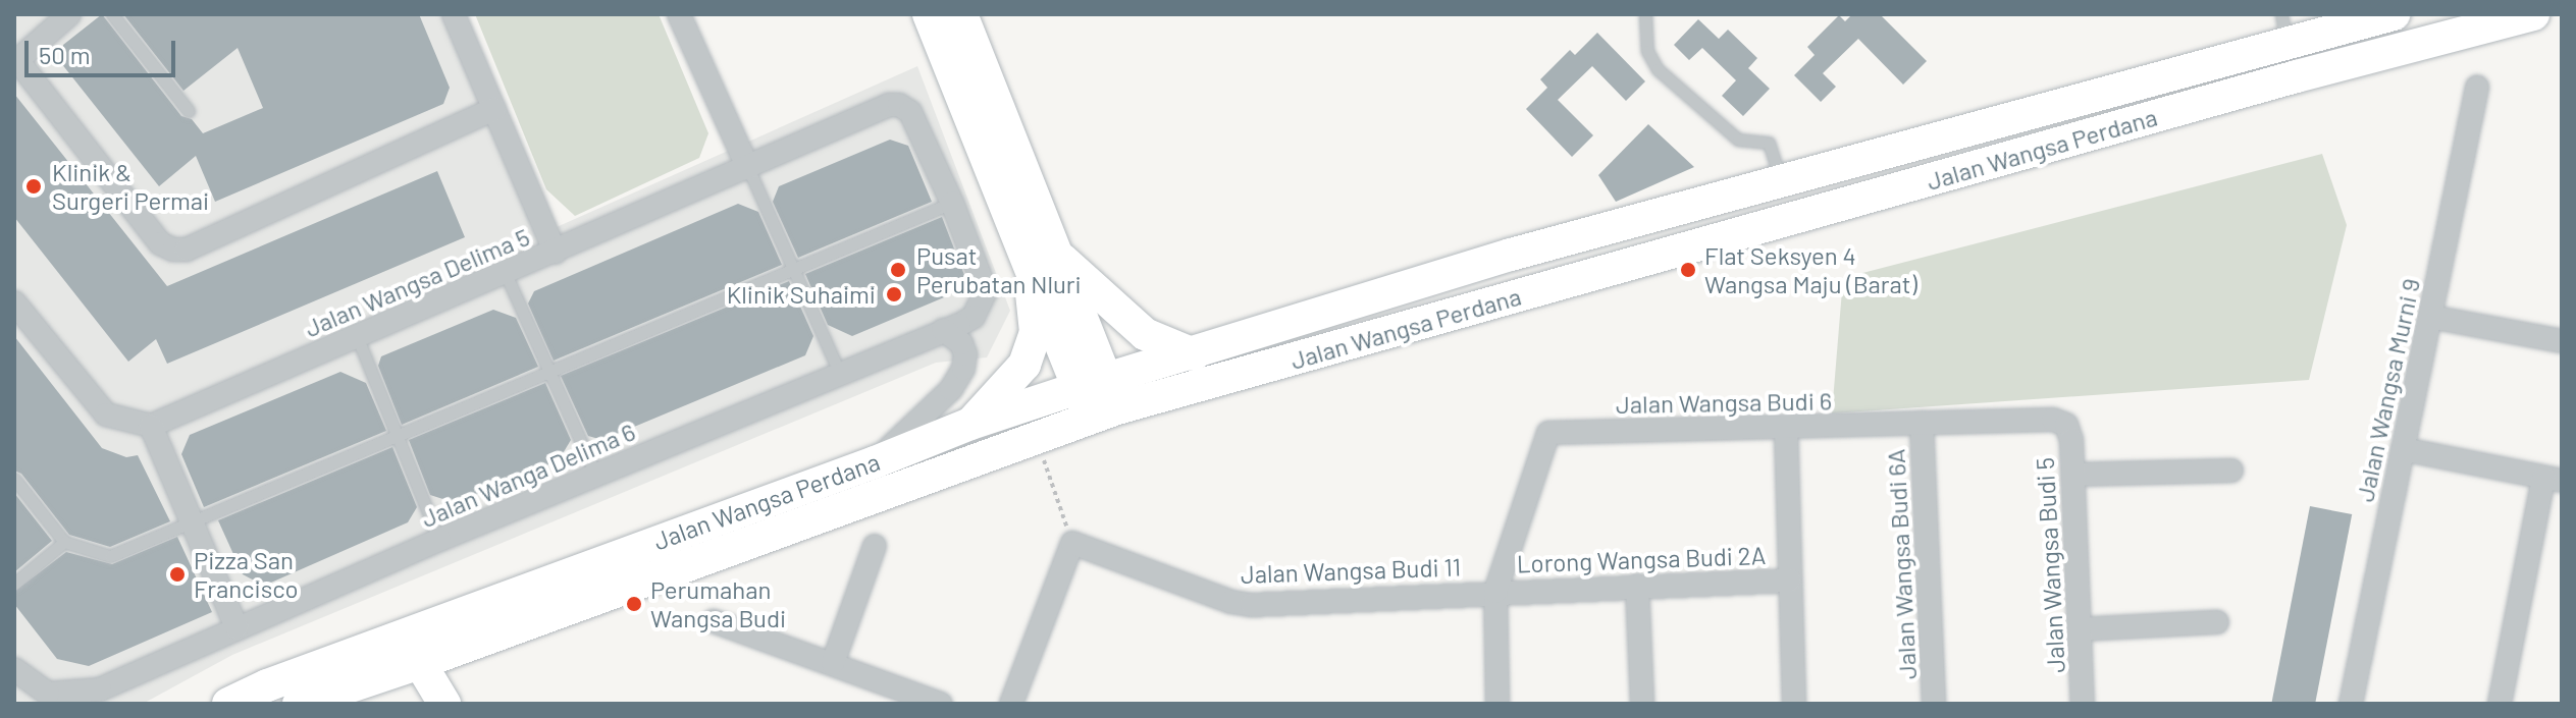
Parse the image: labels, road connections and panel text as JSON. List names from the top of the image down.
{
  "streets": {
    "main road": ["Jalan Wangsa Perdana"],
    "street": [
      "Jalan Wangsa Delima 5",
      "Jalan Wangsa Murni 9",
      "Jalan Wangsa Budi 6",
      "Jalan Wanga Delima 6",
      "Lorong Wangsa Budi 2A",
      "Jalan Wangsa Budi 6A",
      "Jalan Wangsa Budi 5",
      "Jalan Wangsa Budi 11"
    ]
  },
  "crossings": [
    ["Jalan Wangsa Delima 5", "Jalan Wanga Delima 6"],
    ["Jalan Wangsa Budi 6", "Lorong Wangsa Budi 2A"],
    ["Jalan Wangsa Budi 6", "Jalan Wangsa Budi 6A"],
    ["Jalan Wangsa Budi 6", "Jalan Wangsa Budi 5"],
    ["Jalan Wangsa Budi 6", "Jalan Wangsa Budi 11"],
    ["Lorong Wangsa Budi 2A", "Jalan Wangsa Budi 11"]
  ],
  "places": [
    "Klinik & Surgeri Permai",
    "Pusat Perubatan Nluri",
    "Flat Seksyen 4 Wangsa Maju (Barat)",
    "Klinik Suhaimi",
    "Pizza San Francisco",
    "Perumahan Wangsa Budi"
  ],
  "scale_bar": "50 m"
}
